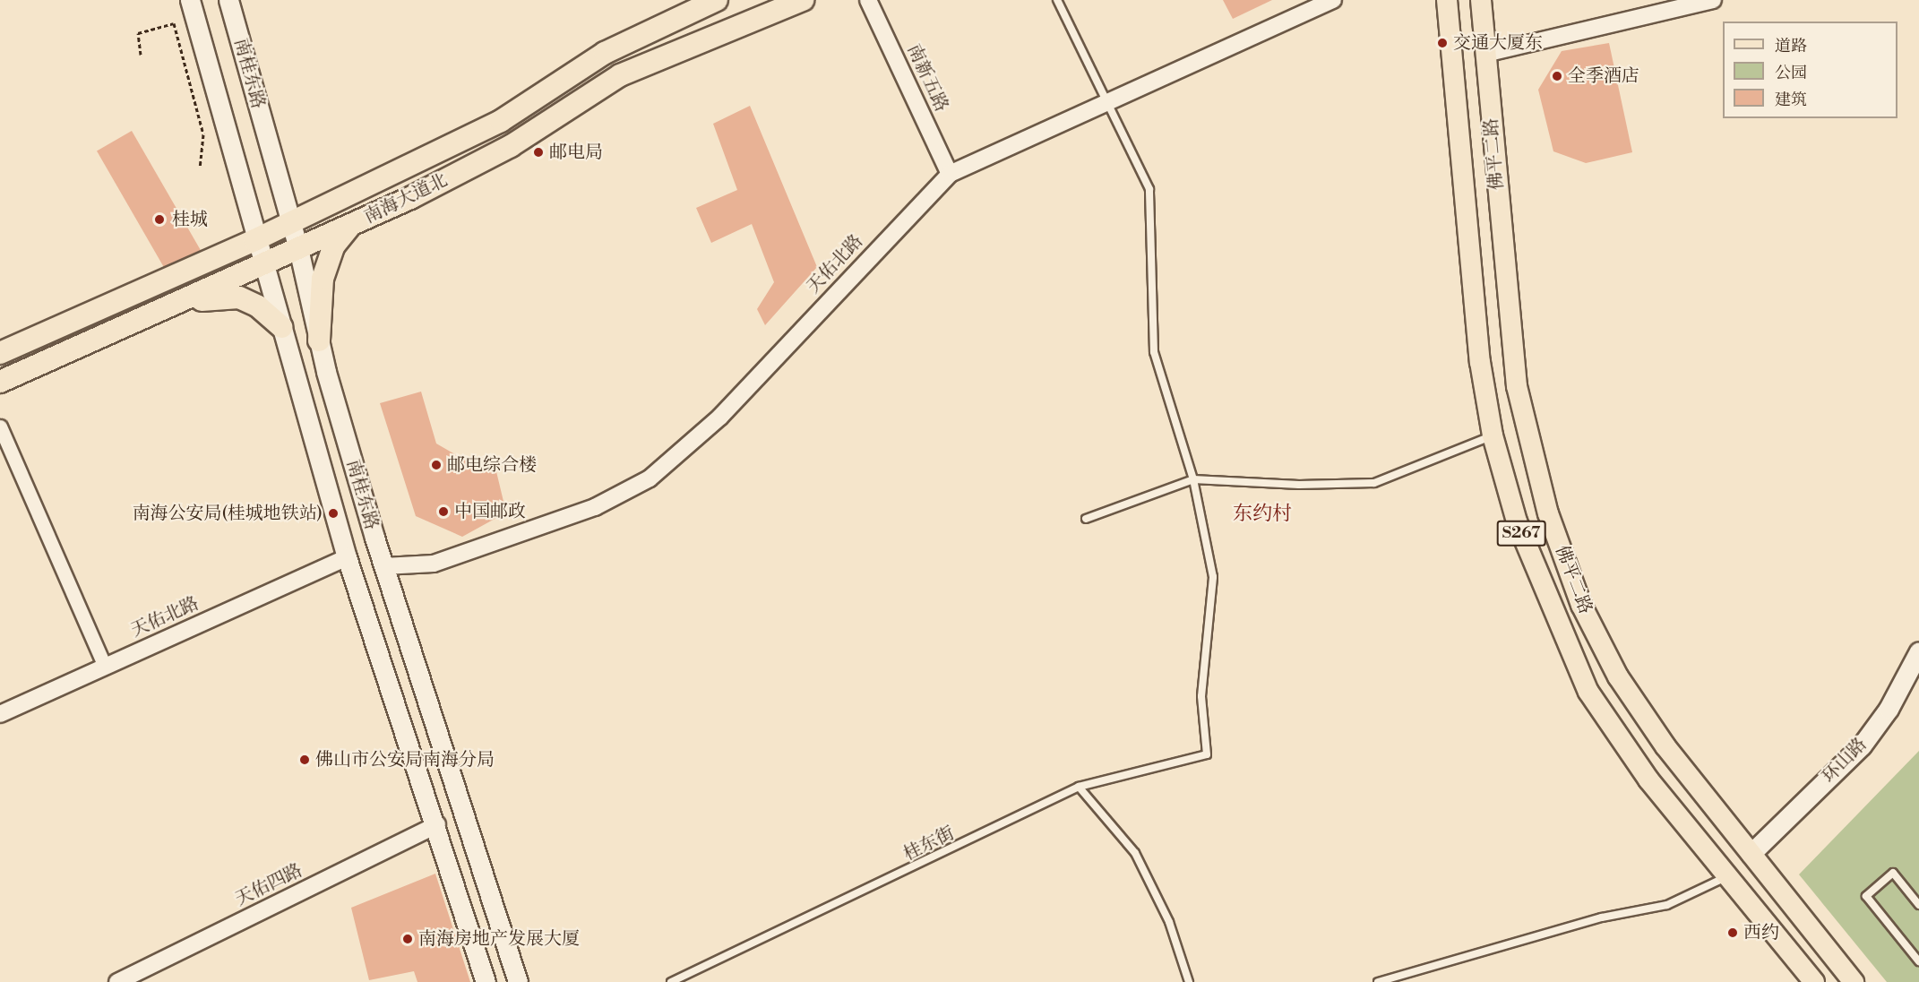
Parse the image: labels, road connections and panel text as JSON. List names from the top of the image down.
{
  "streets": {
    "highway": ["南海大道北"],
    "main road": [
      "南桂东路",
      "佛平二路",
      "S267",
      "环山路"
    ],
    "street": ["南新五路", "天佑北路", "天佑四路"],
    "lane": ["桂东街"]
  },
  "crossings": [
    ["南桂东路", "南海大道北"],
    ["南桂东路", "天佑北路"],
    ["南桂东路", "天佑四路"],
    ["南新五路", "天佑北路"],
    ["佛平二路", "环山路"]
  ],
  "districts": ["东约村"],
  "places": [
    "交通大厦东",
    "全季酒店",
    "邮电局",
    "桂城",
    "邮电综合楼",
    "中国邮政",
    "南海公安局(桂城地铁站)",
    "佛山市公安局南海分局",
    "西约",
    "南海房地产发展大厦"
  ],
  "legend": ["道路", "公园", "建筑"]
}
